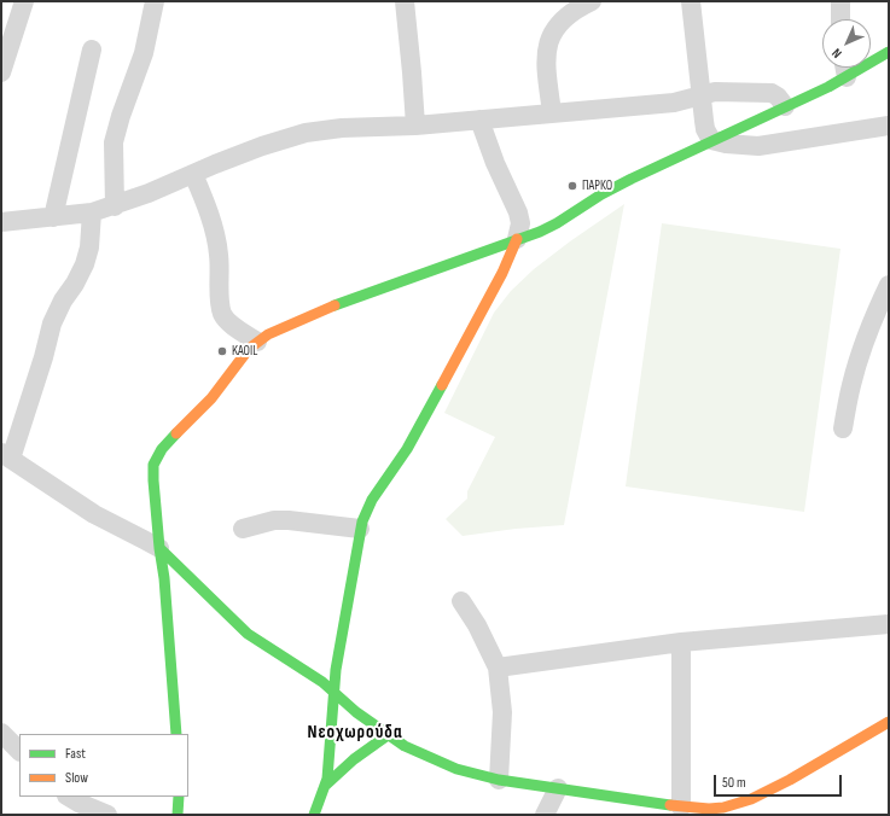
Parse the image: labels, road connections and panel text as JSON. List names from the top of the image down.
{
  "districts": ["Νεοχωρούδα"],
  "places": ["ΠΑΡΚΟ", "KAOIL"],
  "legend": ["Fast", "Slow"],
  "scale_bar": "50 m",
  "north": "bottom left"
}
